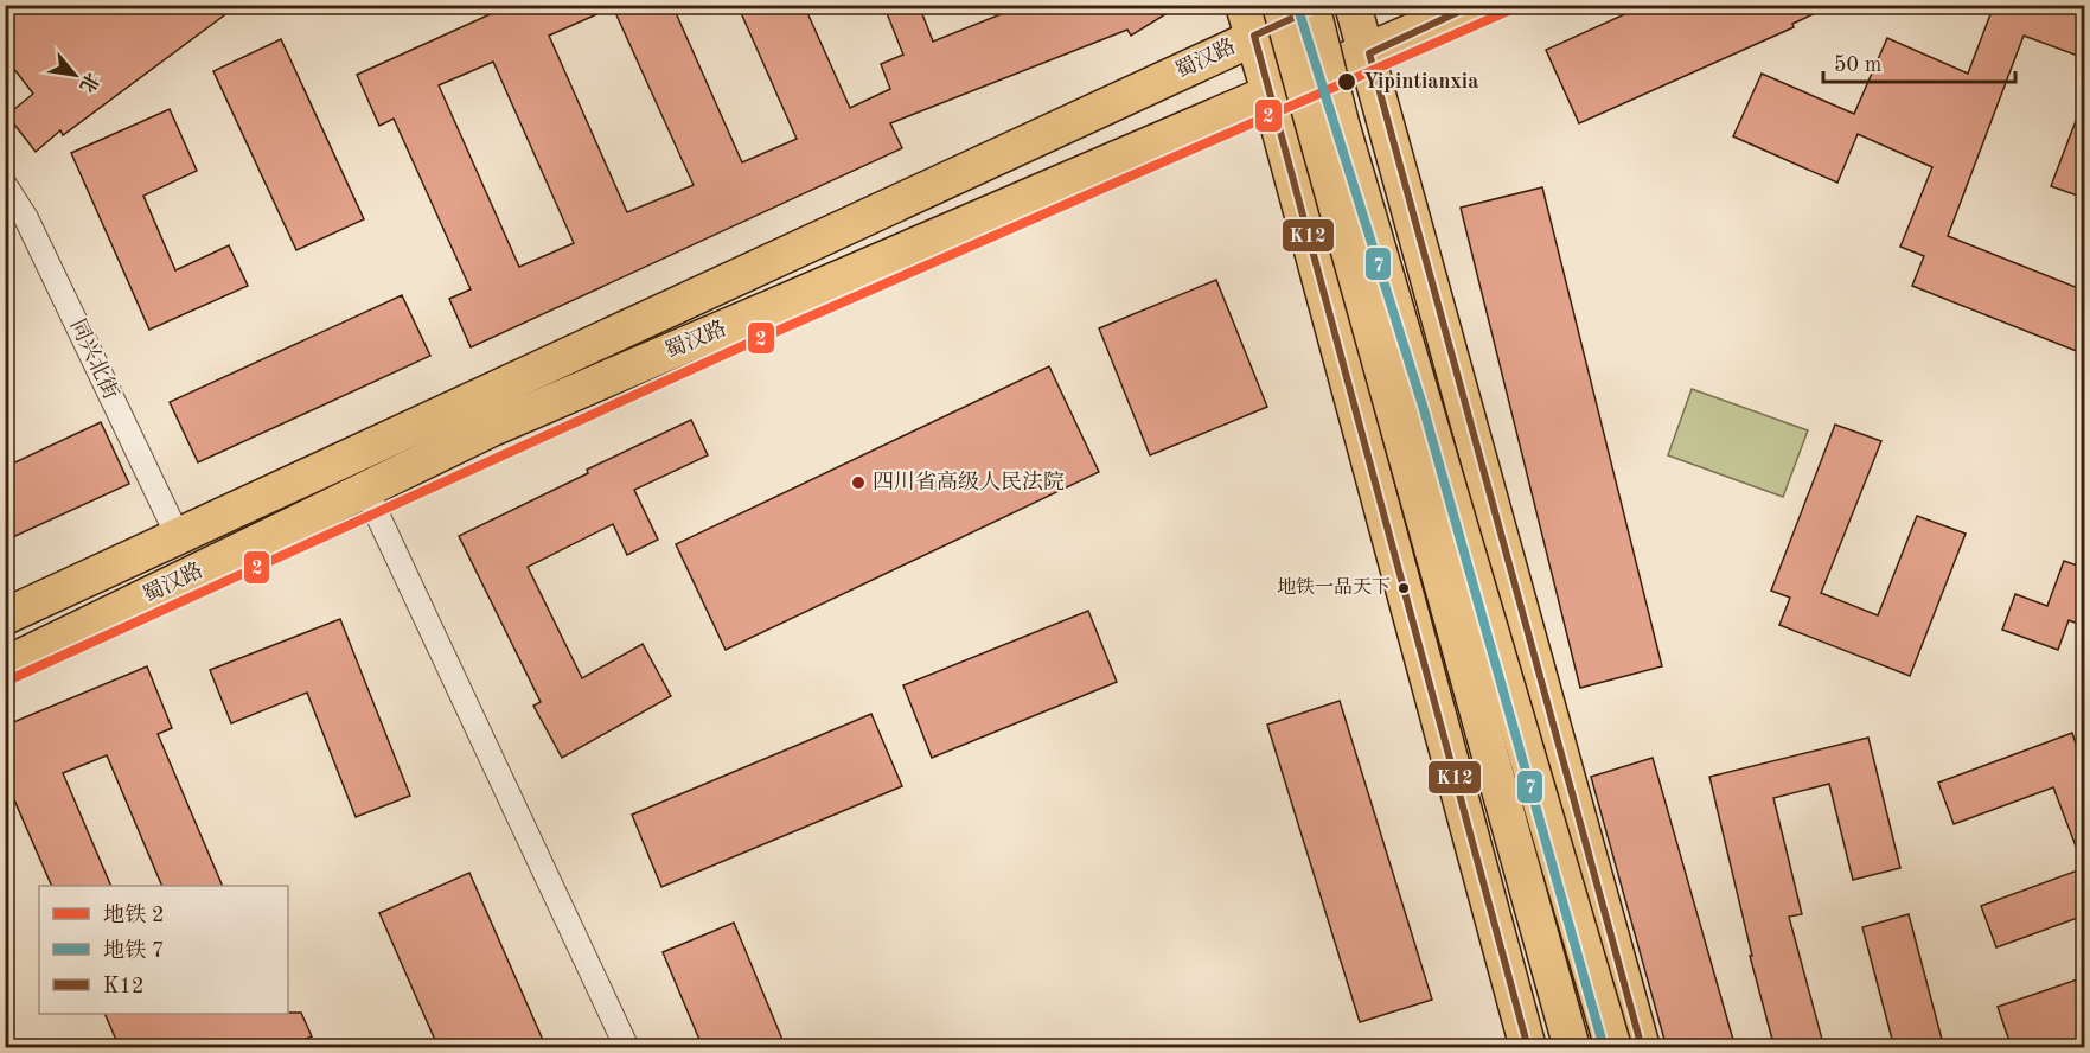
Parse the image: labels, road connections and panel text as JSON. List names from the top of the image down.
{
  "streets": {
    "main road": ["蜀汉路"],
    "street": ["同兴北街"]
  },
  "crossings": [
    ["蜀汉路", "同兴北街"]
  ],
  "places": ["Yipintianxia", "四川省高级人民法院", "地铁一品天下"],
  "lines": ["metro line 2", "metro line 7", "transit line K12"],
  "legend": ["地铁 2", "地铁 7", "K12"],
  "scale_bar": "50 m",
  "north": "bottom right"
}
